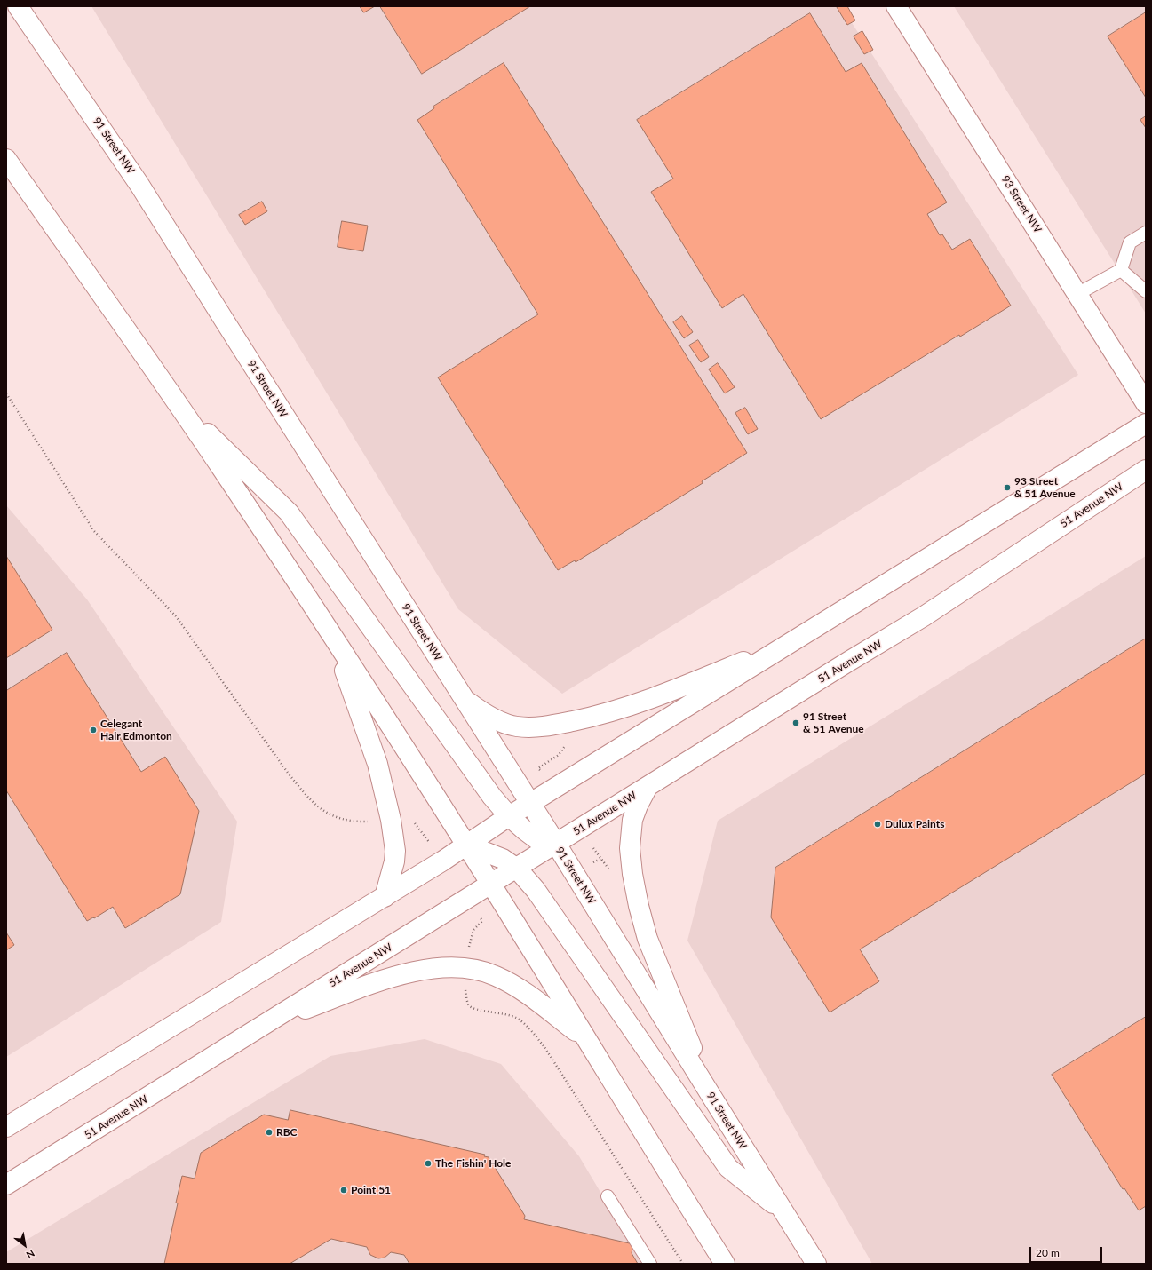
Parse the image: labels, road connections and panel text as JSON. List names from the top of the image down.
{
  "streets": {
    "main road": ["91 Street NW", "93 Street NW", "51 Avenue NW"]
  },
  "crossings": [
    ["91 Street NW", "51 Avenue NW"]
  ],
  "places": [
    "93 Street & 51 Avenue",
    "91 Street & 51 Avenue",
    "Celegant Hair Edmonton",
    "Dulux Paints",
    "RBC",
    "The Fishin' Hole",
    "Point 51"
  ],
  "scale_bar": "20 m",
  "north": "bottom right"
}
